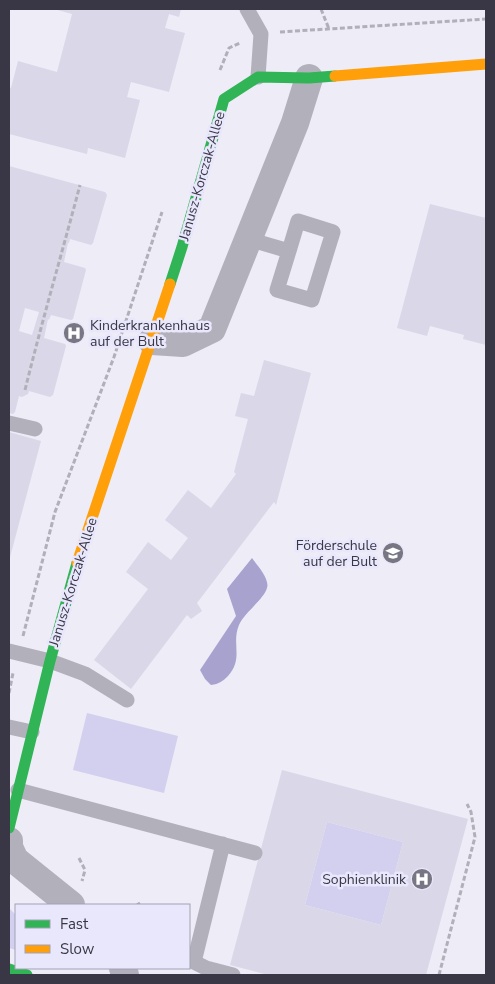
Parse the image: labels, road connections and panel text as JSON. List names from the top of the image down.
{
  "streets": {
    "street": ["Janusz-Korczak-Allee"]
  },
  "places": {
    "hospital": ["Kinderkrankenhaus auf der Bult", "Sophienklinik"],
    "school or university": ["Förderschule auf der Bult"]
  },
  "legend": ["Fast", "Slow"]
}
